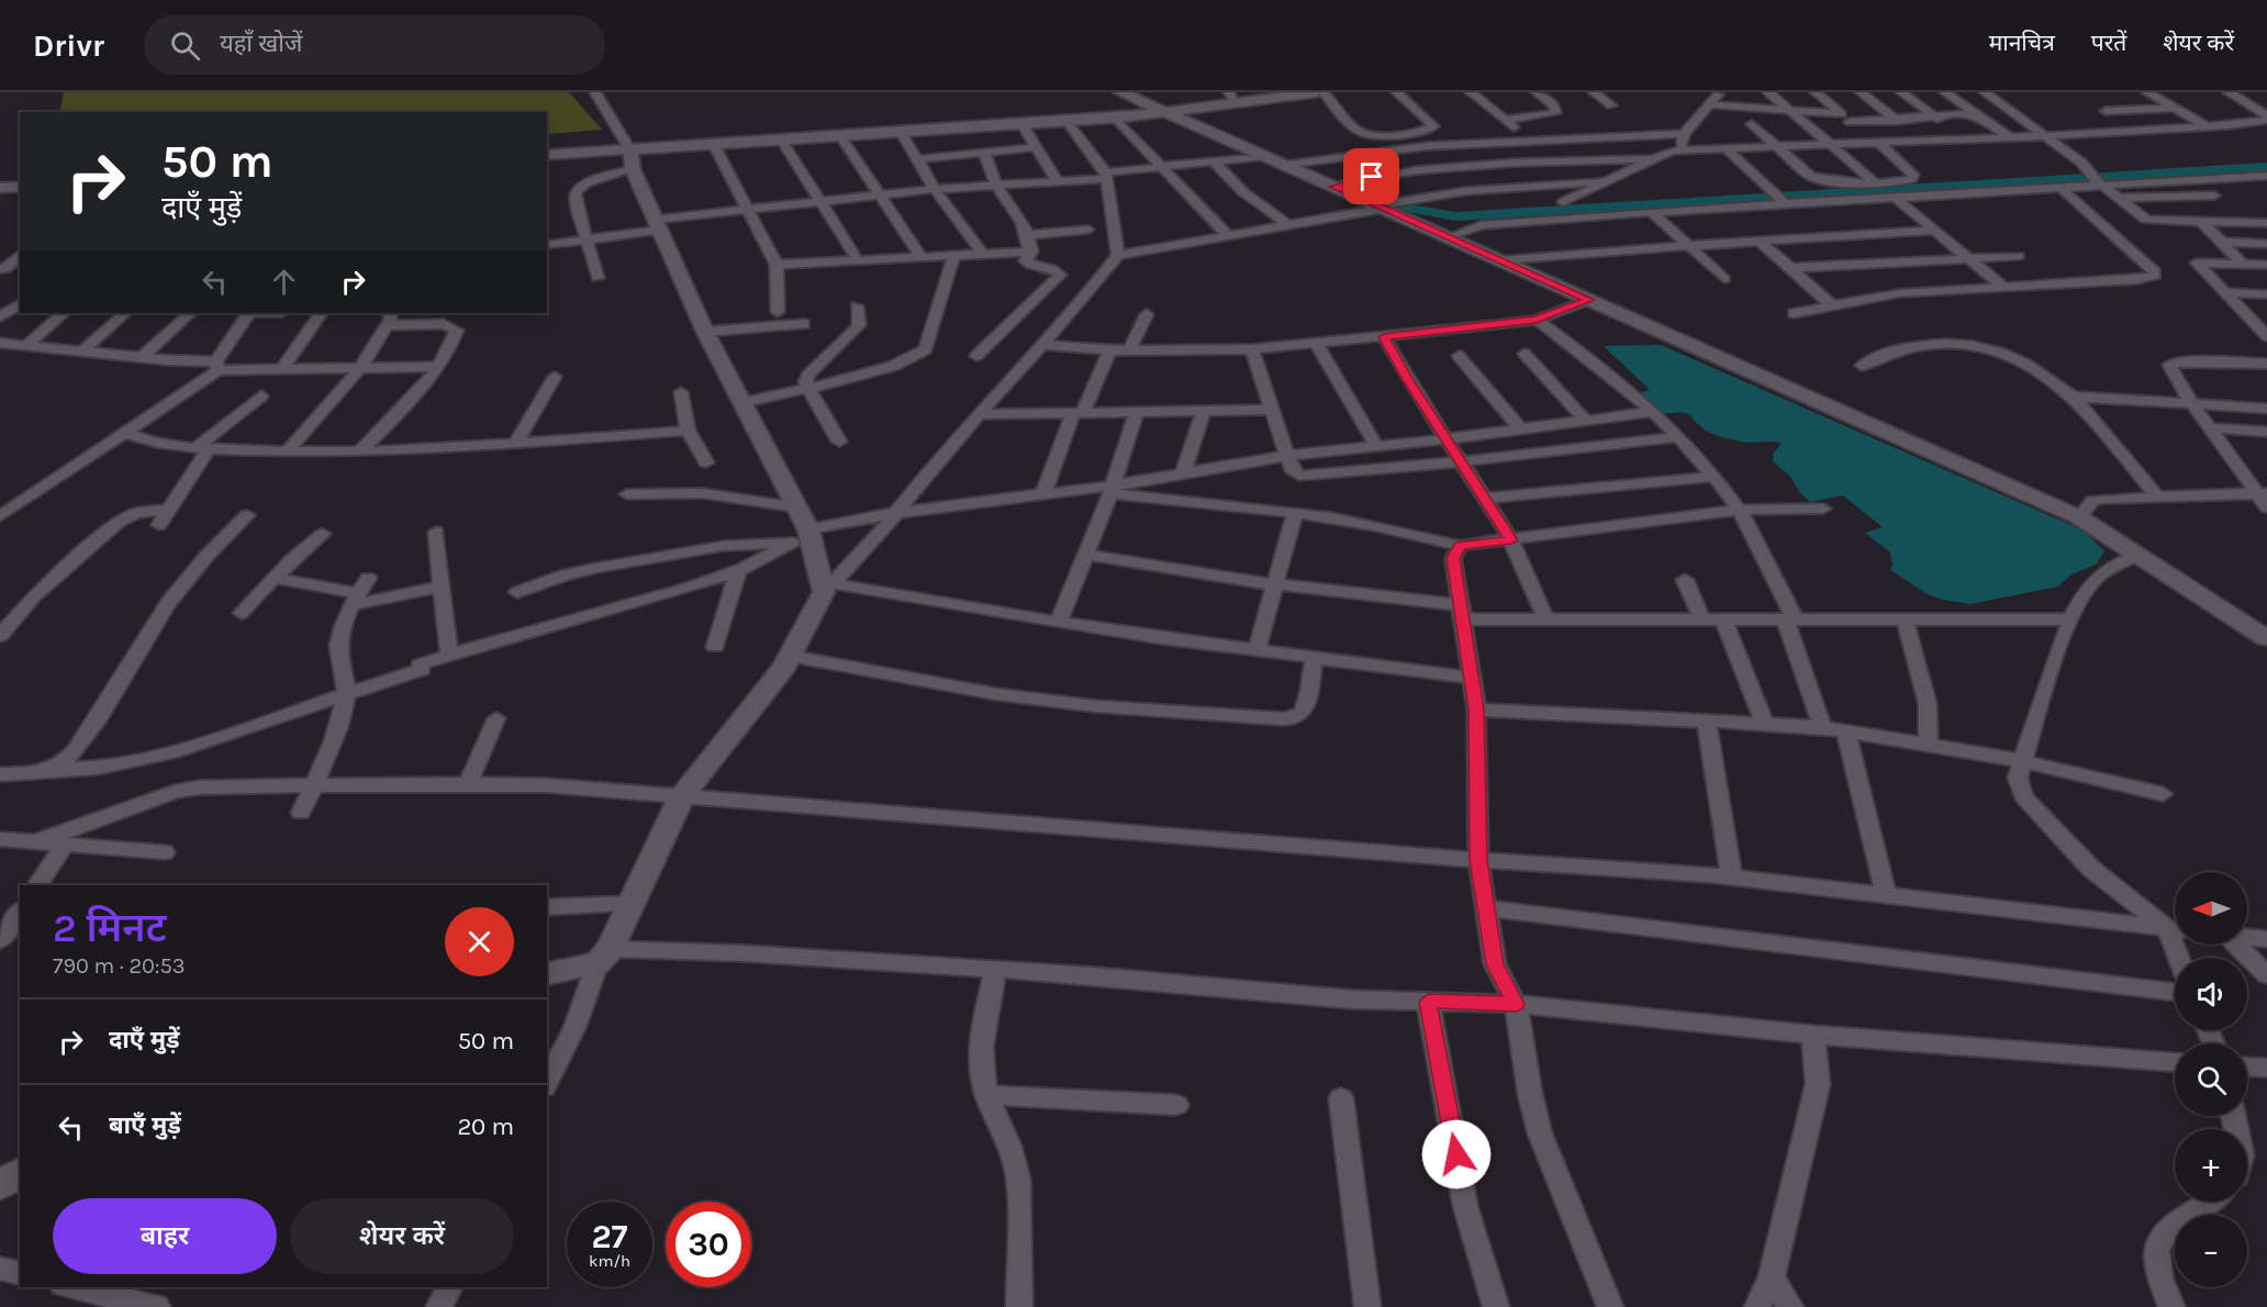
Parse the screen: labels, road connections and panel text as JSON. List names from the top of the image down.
{
  "north": "left",
  "page": {
    "header": "Drivr",
    "search": "यहाँ खोजें",
    "nav": ["मानचित्र", "परतें", "शेयर करें"],
    "turn": ["50 m", "दाएँ मुड़ें"],
    "map_buttons": ["+", "−"],
    "heading": ["2 मिनट", "790 m · 20:53"],
    "list": [
      {
        "name": "दाएँ मुड़ें",
        "value": "50 m"
      },
      {
        "name": "बाएँ मुड़ें",
        "value": "20 m"
      }
    ],
    "buttons": ["बाहर", "शेयर करें"],
    "speed": "27 km/h",
    "limit": "30"
  }
}
